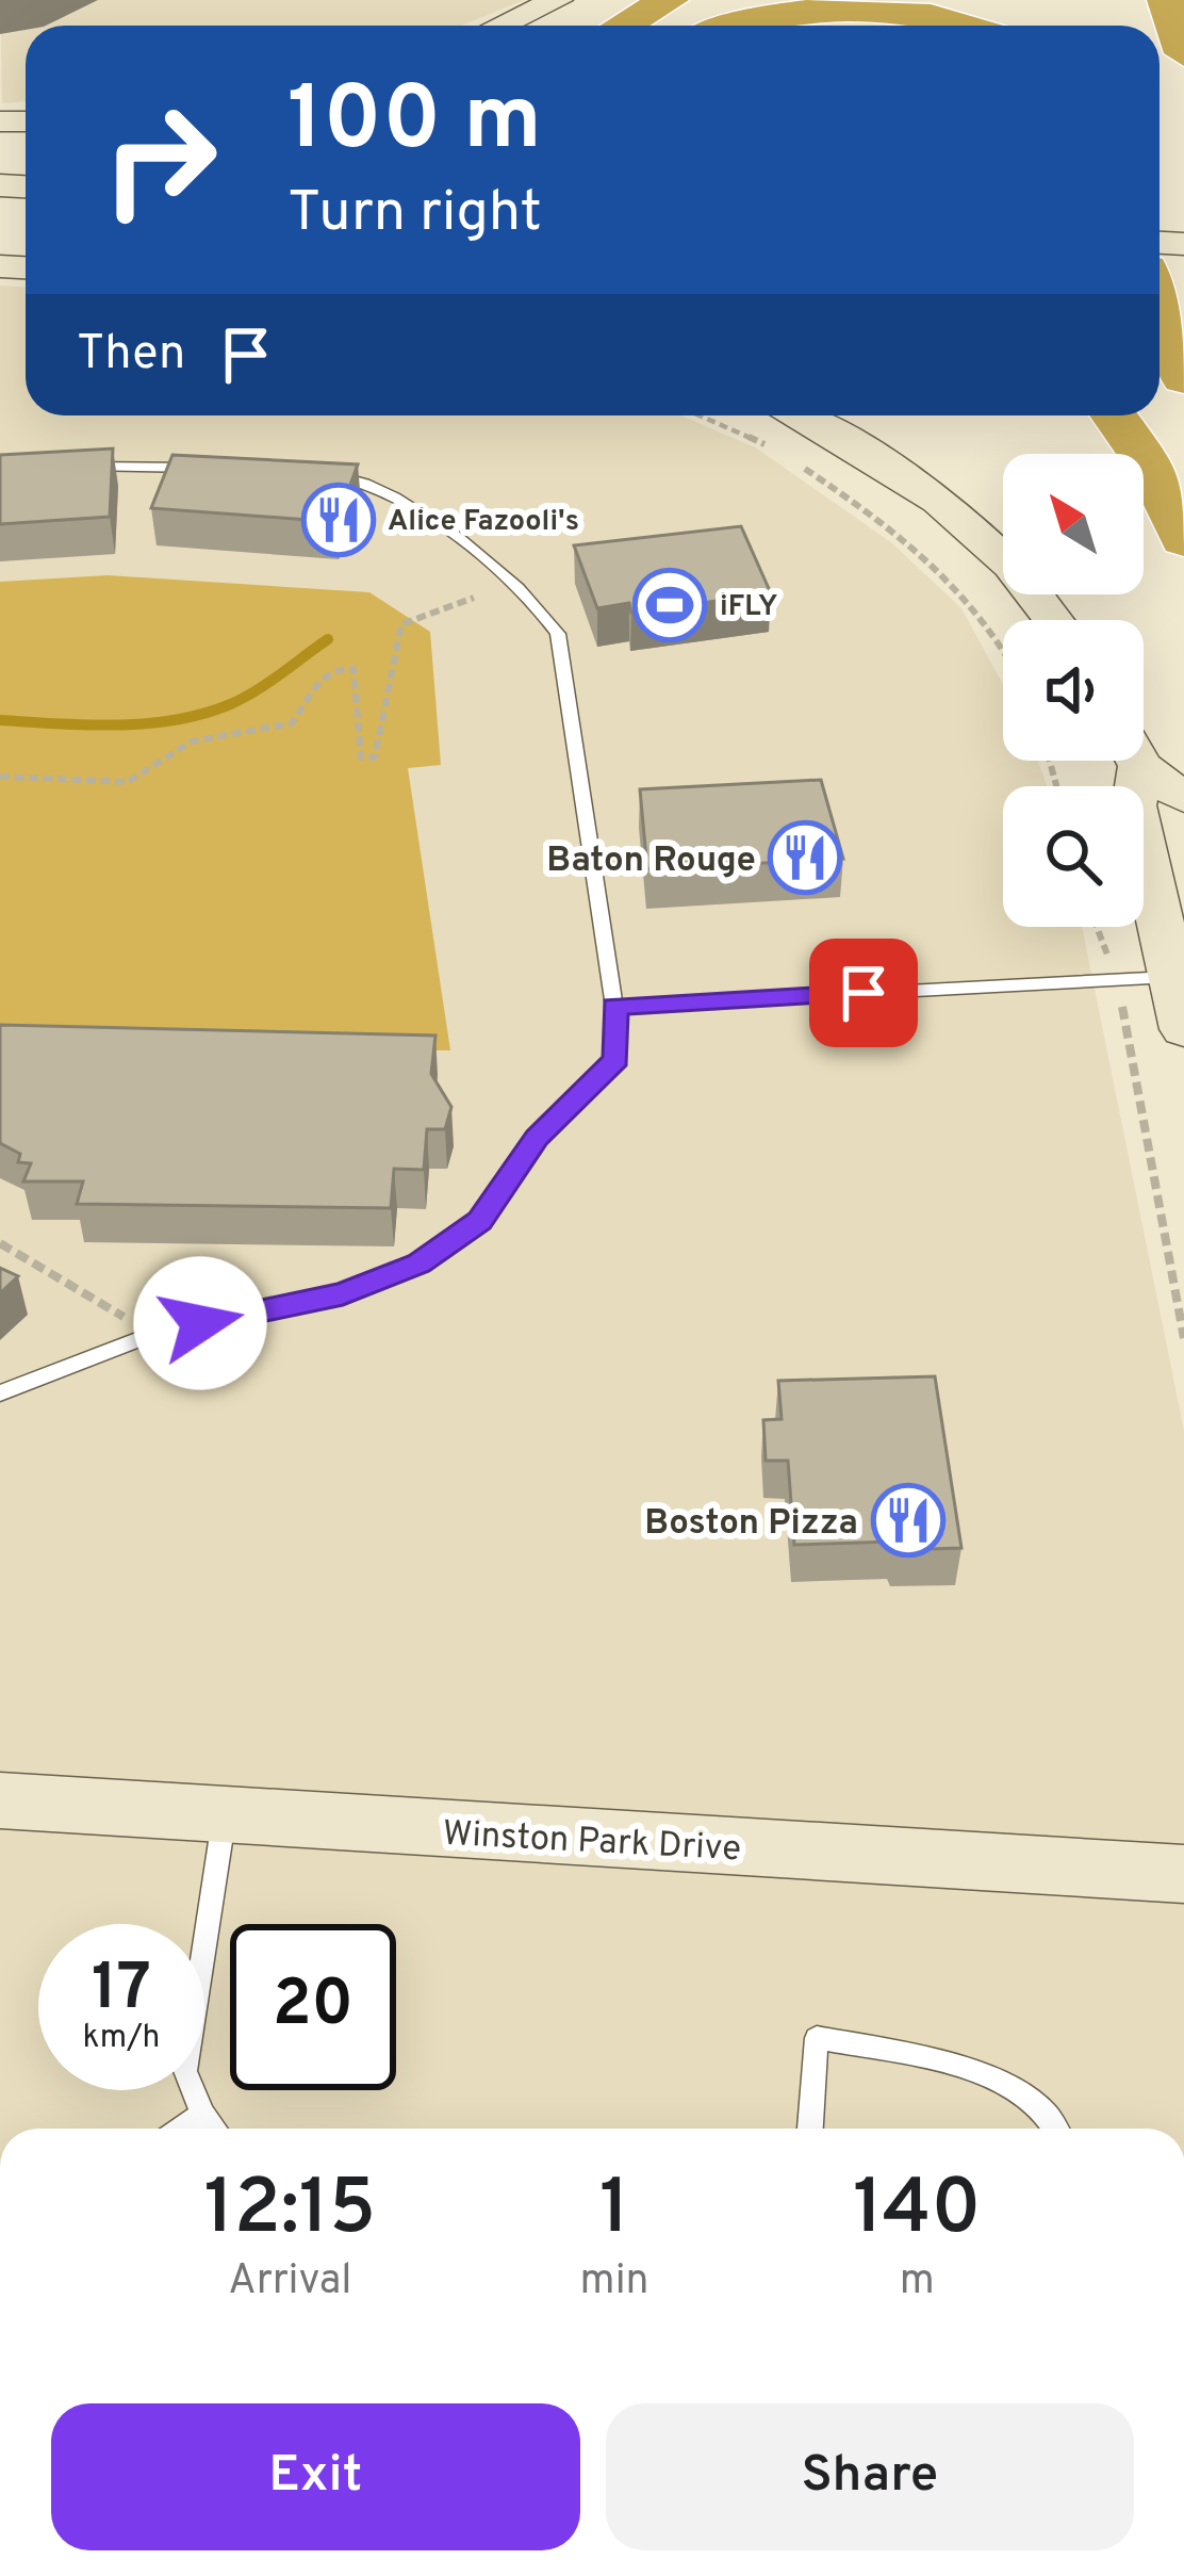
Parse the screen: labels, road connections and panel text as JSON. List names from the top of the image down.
{
  "streets": {
    "street": ["Winston Park Drive"]
  },
  "places": {
    "restaurant": ["Alice Fazooli's", "Baton Rouge", "Boston Pizza"],
    "sports": ["iFLY"]
  },
  "north": "top left",
  "page": {
    "turn": ["100 m", "Turn right"],
    "then": "Then",
    "speed": "17 km/h",
    "limit": "20",
    "eta": [
      "12:15",
      "Arrival",
      "1",
      "min",
      "140",
      "m"
    ],
    "buttons": ["Exit", "Share"]
  }
}
